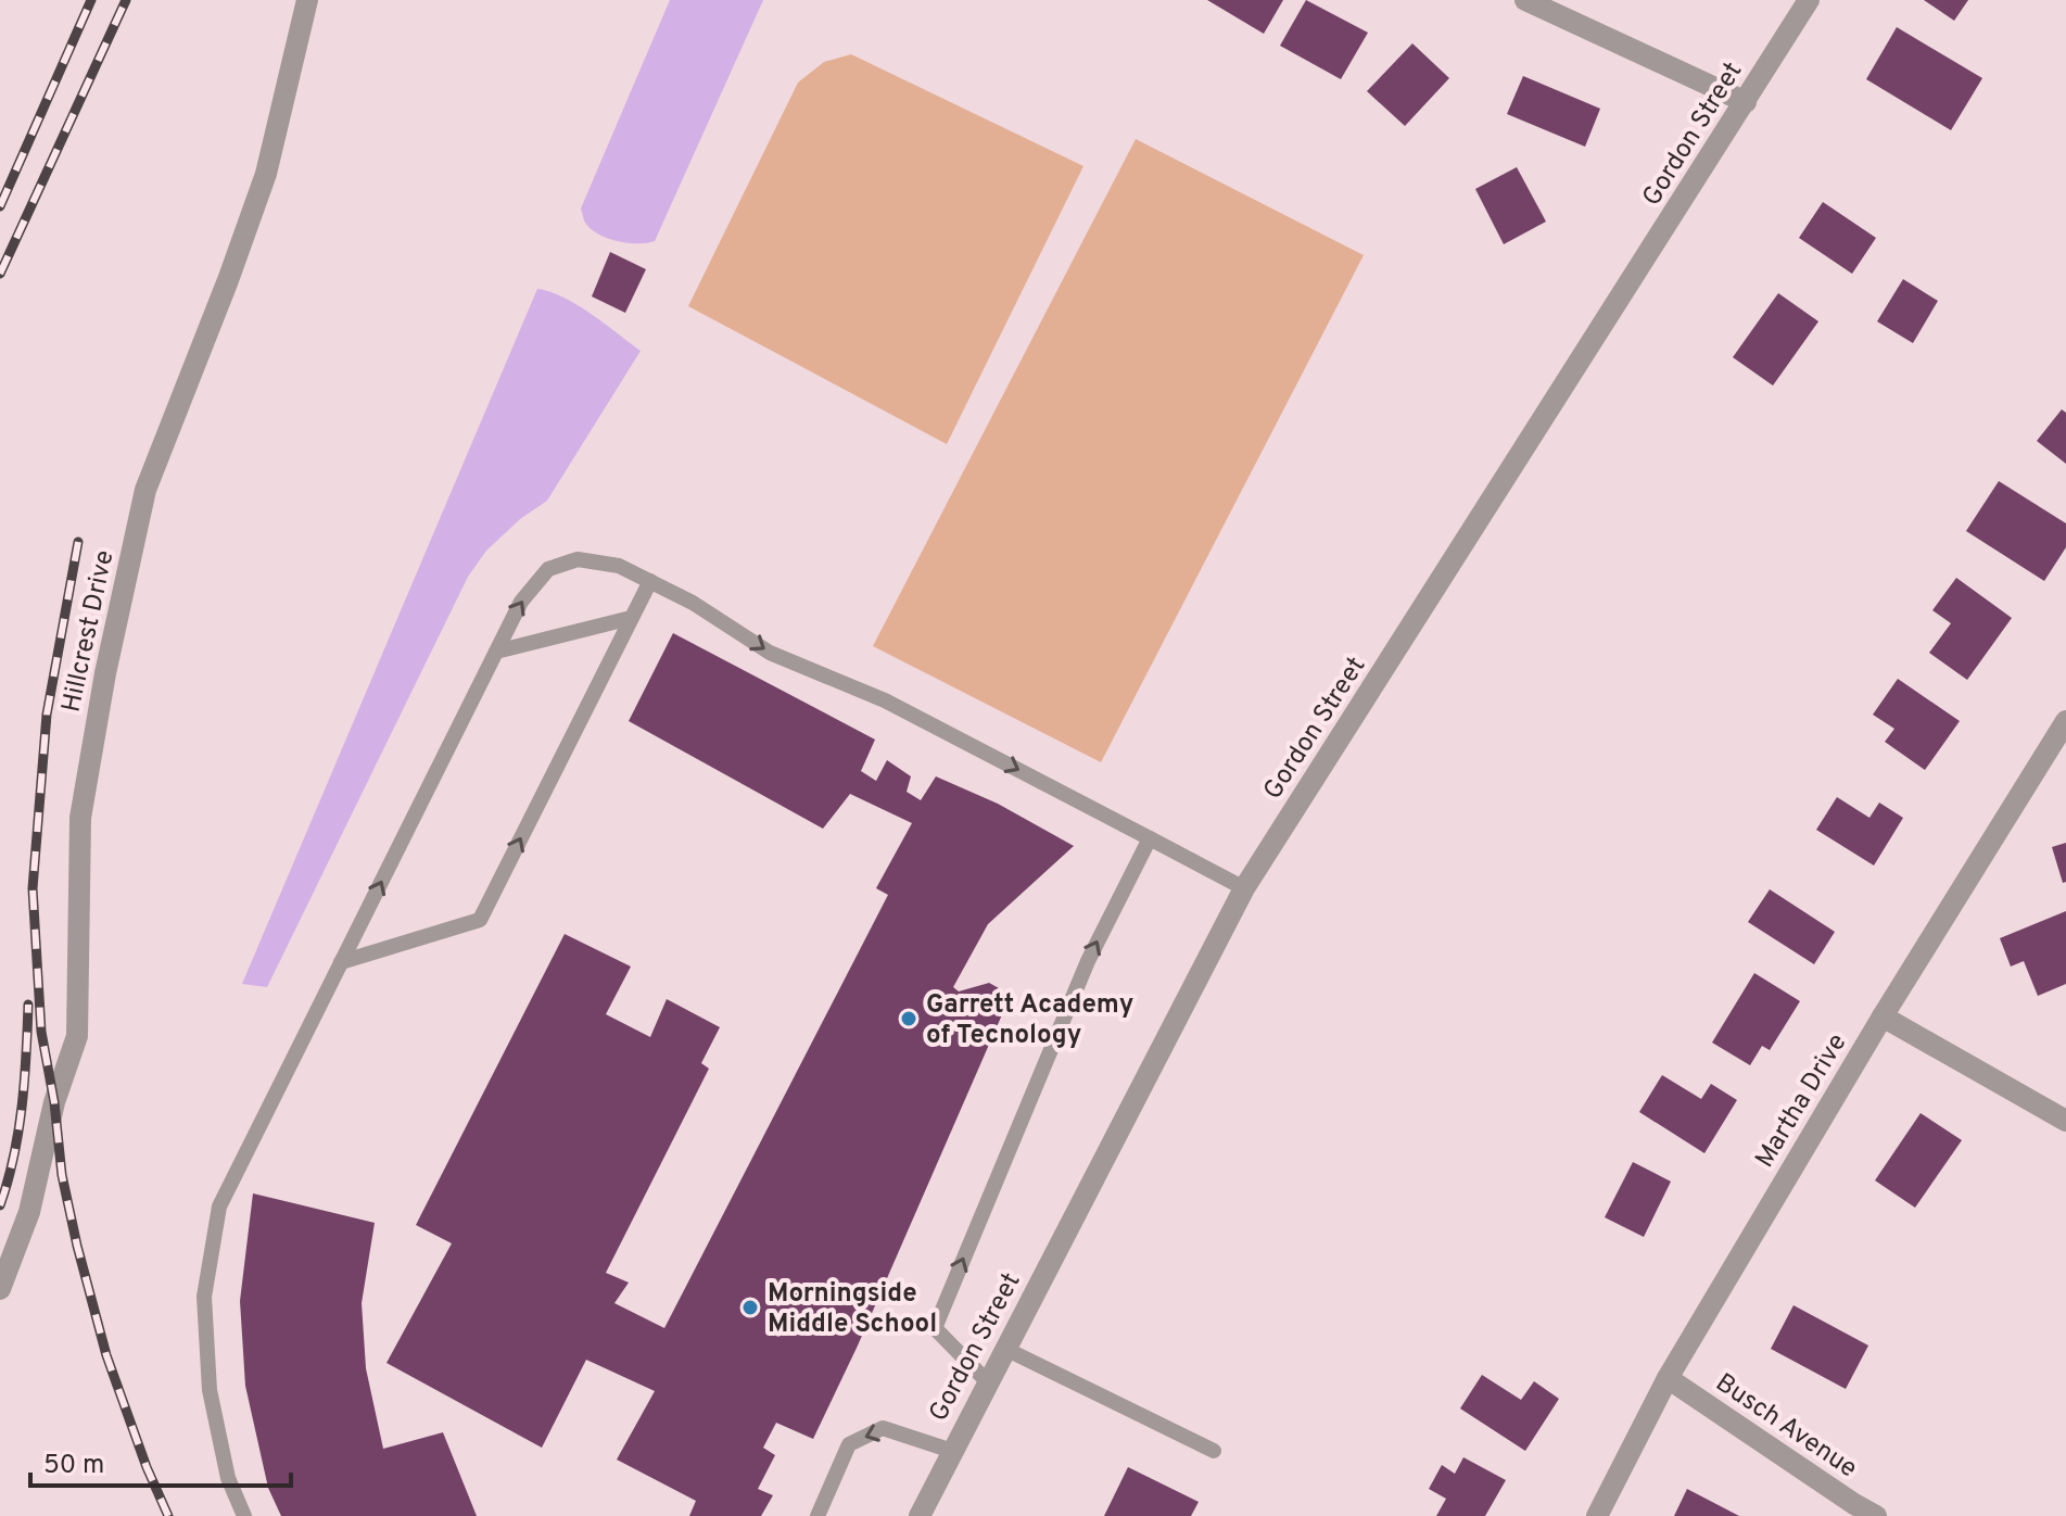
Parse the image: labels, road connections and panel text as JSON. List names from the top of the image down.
{
  "streets": {
    "street": [
      "Gordon Street",
      "Hillcrest Drive",
      "Martha Drive",
      "Busch Avenue"
    ]
  },
  "crossings": [
    ["Martha Drive", "Busch Avenue"]
  ],
  "places": ["Garrett Academy of Tecnology", "Morningside Middle School"],
  "scale_bar": "50 m"
}
